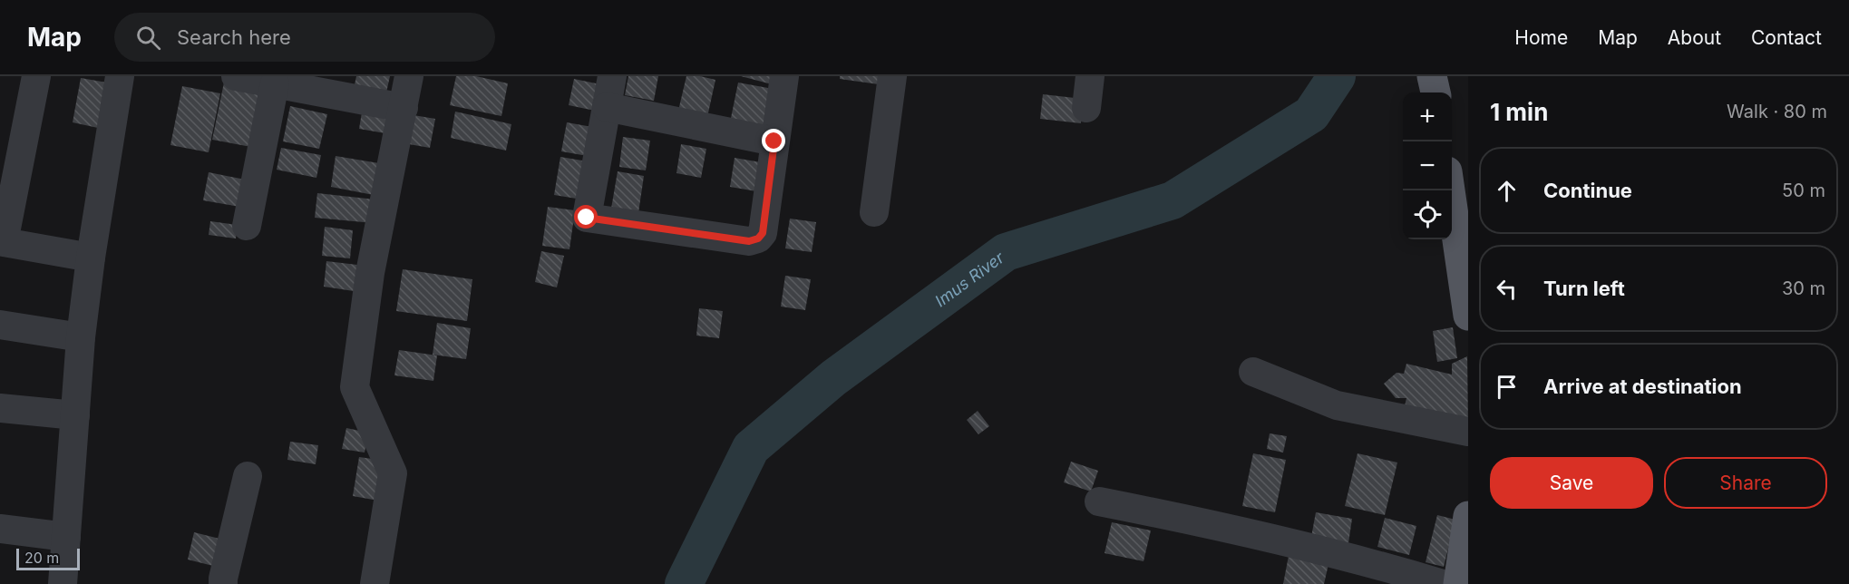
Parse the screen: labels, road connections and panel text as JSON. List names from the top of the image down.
{
  "water": ["Imus River"],
  "scale_bar": "20 m",
  "page": {
    "header": "Map",
    "search": "Search here",
    "nav": [
      "Home",
      "Map",
      "About",
      "Contact"
    ],
    "heading": ["1 min", "Walk · 80 m"],
    "map_buttons": ["+", "−"],
    "list": [
      ["Continue", "50 m"],
      ["Turn left", "30 m"],
      "Arrive at destination"
    ],
    "buttons": ["Save", "Share"],
    "scale": "20 m"
  }
}
